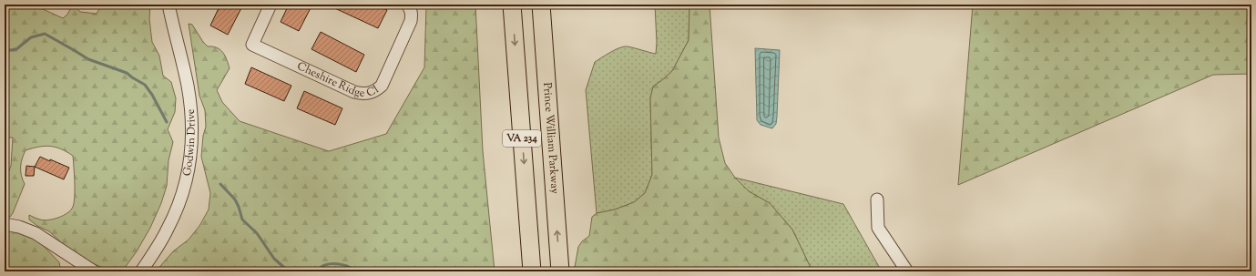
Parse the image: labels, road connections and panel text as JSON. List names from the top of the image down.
{
  "streets": {
    "highway": ["VA 234", "Prince William Parkway"],
    "street": ["Cheshire Ridge Cl", "Godwin Drive"]
  }
}
